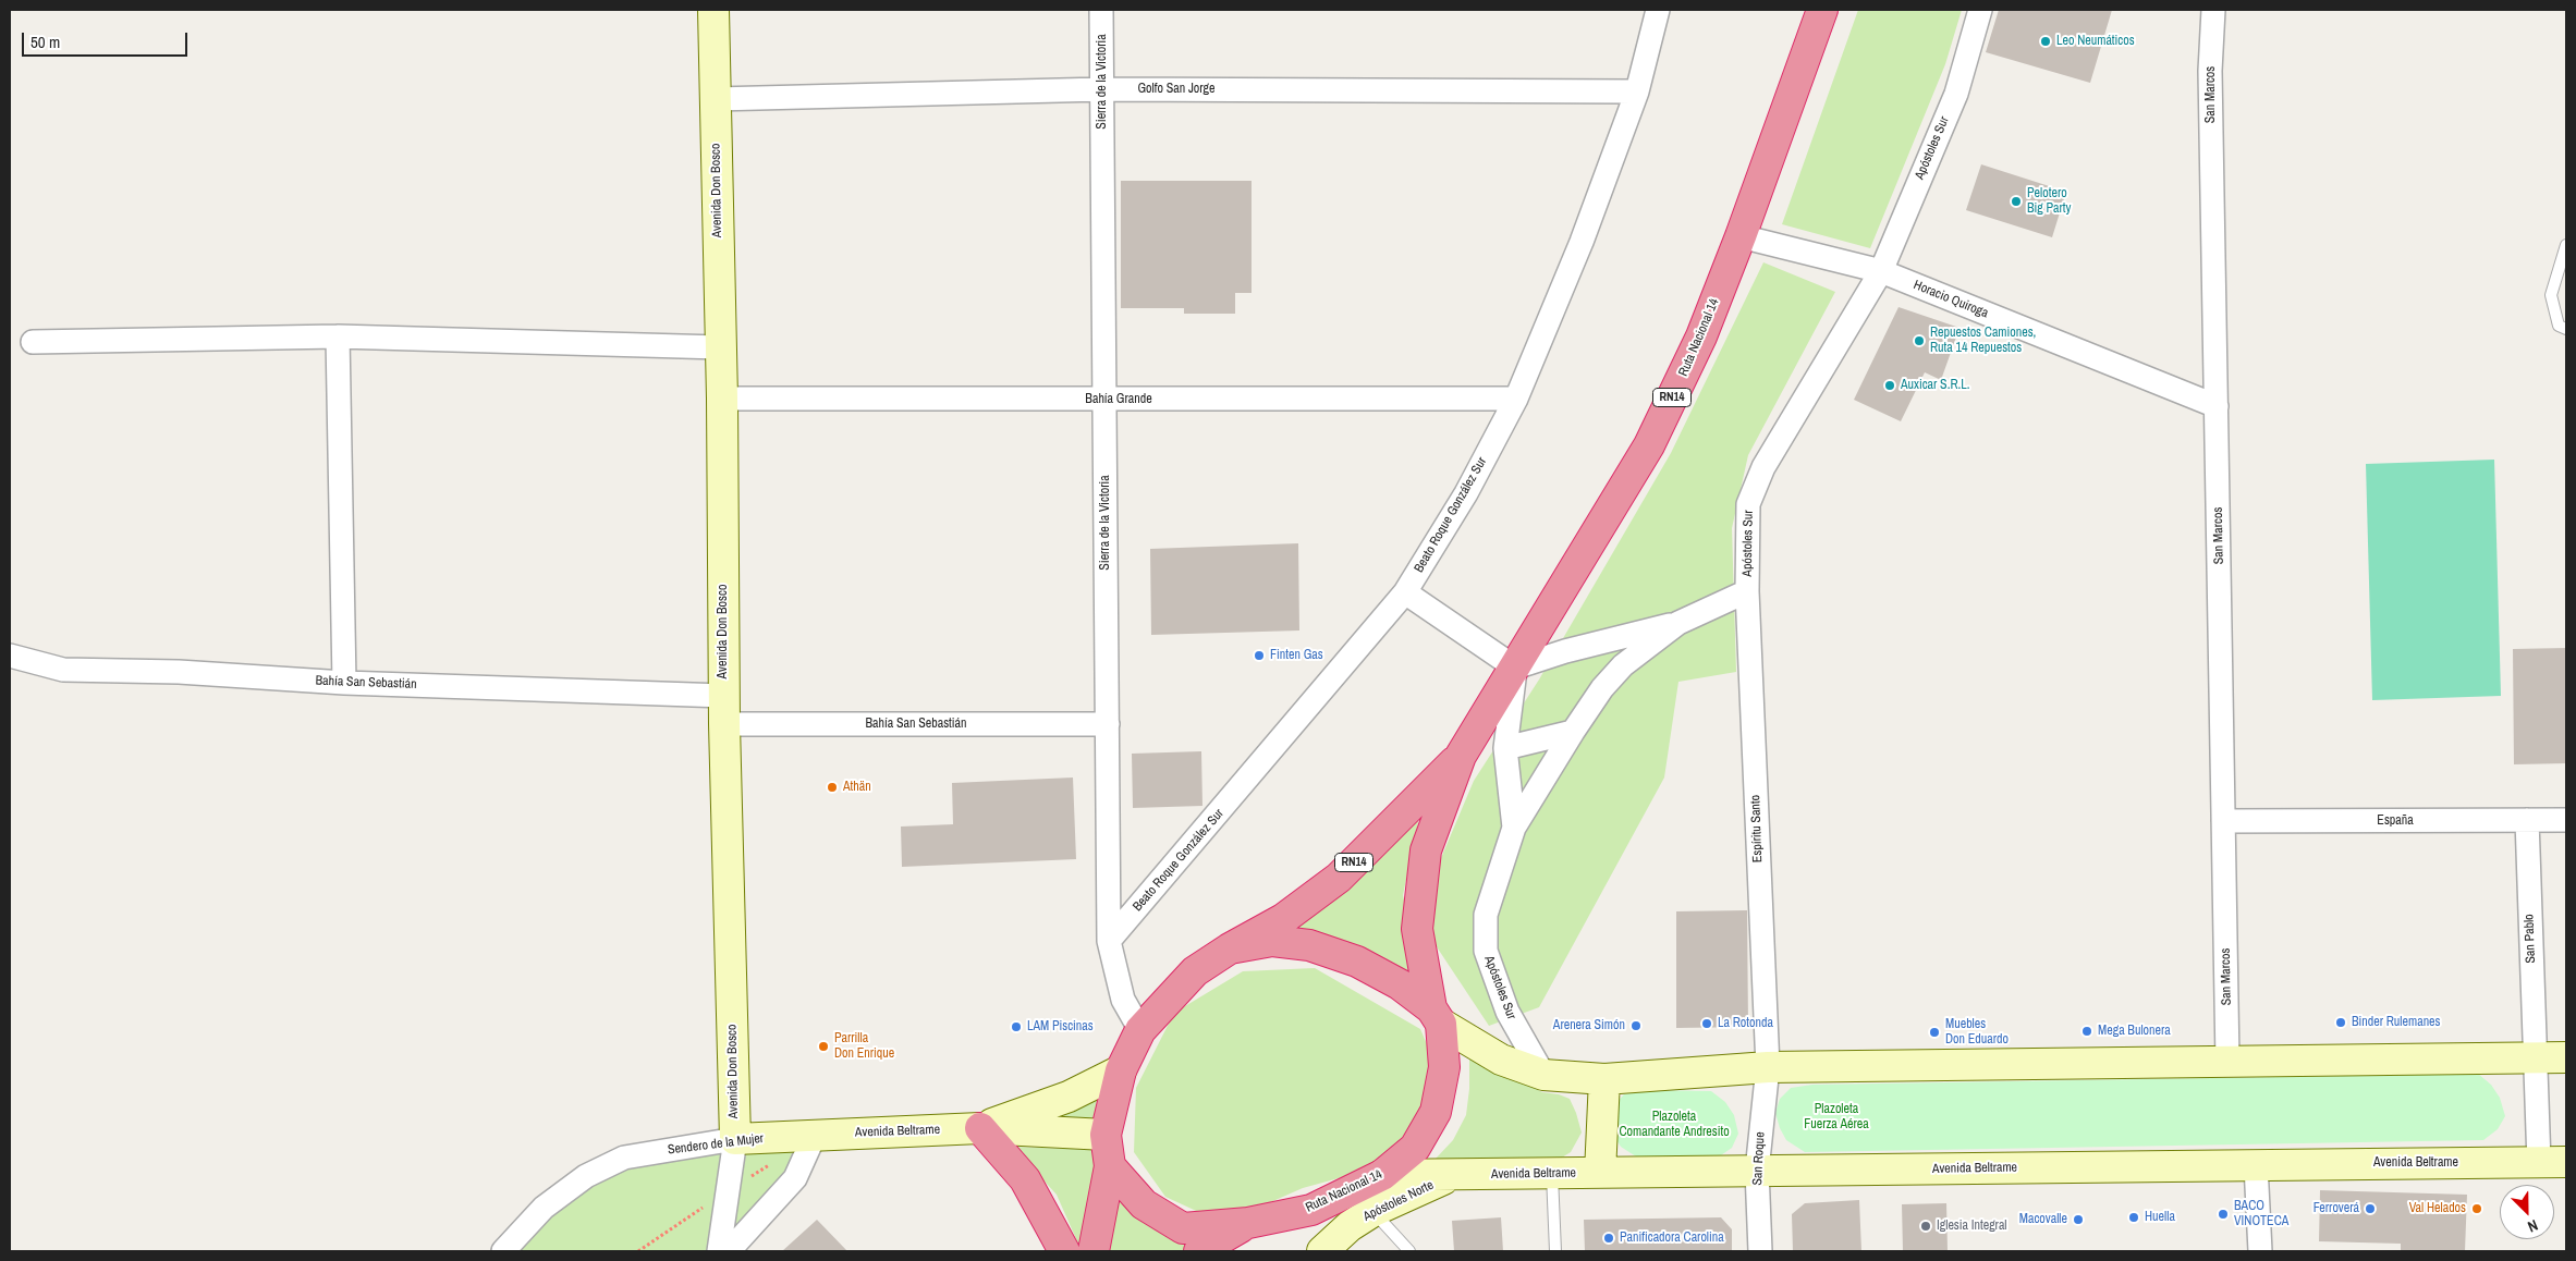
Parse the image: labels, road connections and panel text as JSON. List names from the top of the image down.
{
  "streets": {
    "highway": ["Ruta Nacional 14", "RN14"],
    "main road": [
      "Avenida Don Bosco",
      "Avenida Beltrame",
      "Sendero de la Mujer",
      "Apóstoles Norte"
    ],
    "street": [
      "Sierra de la Victoria",
      "Golfo San Jorge",
      "San Marcos",
      "Apóstoles Sur",
      "Horacio Quiroga",
      "Bahía Grande",
      "Beato Roque González Sur",
      "Bahía San Sebastián",
      "España",
      "Espíritu Santo",
      "San Pablo",
      "San Roque"
    ]
  },
  "crossings": [
    ["Sierra de la Victoria", "Golfo San Jorge"],
    ["Sierra de la Victoria", "Ruta Nacional 14"],
    ["Sierra de la Victoria", "Bahía Grande"],
    ["Sierra de la Victoria", "Beato Roque González Sur"],
    ["Sierra de la Victoria", "Bahía San Sebastián"],
    ["Golfo San Jorge", "Avenida Don Bosco"],
    ["Golfo San Jorge", "Beato Roque González Sur"],
    ["San Marcos", "Horacio Quiroga"],
    ["San Marcos", "España"],
    ["Apóstoles Sur", "Horacio Quiroga"],
    ["Apóstoles Sur", "Espíritu Santo"],
    ["Avenida Don Bosco", "Bahía Grande"],
    ["Avenida Don Bosco", "Bahía San Sebastián"],
    ["Avenida Don Bosco", "Sendero de la Mujer"],
    ["Horacio Quiroga", "Ruta Nacional 14"],
    ["Ruta Nacional 14", "Avenida Beltrame"],
    ["Bahía Grande", "Beato Roque González Sur"],
    ["España", "San Pablo"],
    ["Espíritu Santo", "San Roque"],
    ["San Pablo", "Avenida Beltrame"],
    ["Avenida Beltrame", "Sendero de la Mujer"],
    ["Avenida Beltrame", "San Roque"],
    ["Avenida Beltrame", "Apóstoles Norte"]
  ],
  "parks": ["Plazoleta Fuerza Aérea", "Plazoleta Comandante Andresito"],
  "places": [
    "Leo Neumáticos",
    "Pelotero Big Party",
    "Repuestos Camiones, Ruta 14 Repuestos",
    "Auxicar S.R.L.",
    "Finten Gas",
    "Athän",
    "Binder Rulemanes",
    "La Rotonda",
    "Arenera Simón",
    "LAM Piscinas",
    "Mega Bulonera",
    "Muebles Don Eduardo",
    "Parrilla Don Enrique",
    "Ferroverá",
    "Val Helados",
    "BACO VINOTECA",
    "Huella",
    "Macovalle",
    "Iglesia Integral",
    "Panificadora Carolina"
  ],
  "scale_bar": "50 m",
  "north": "bottom right"
}
